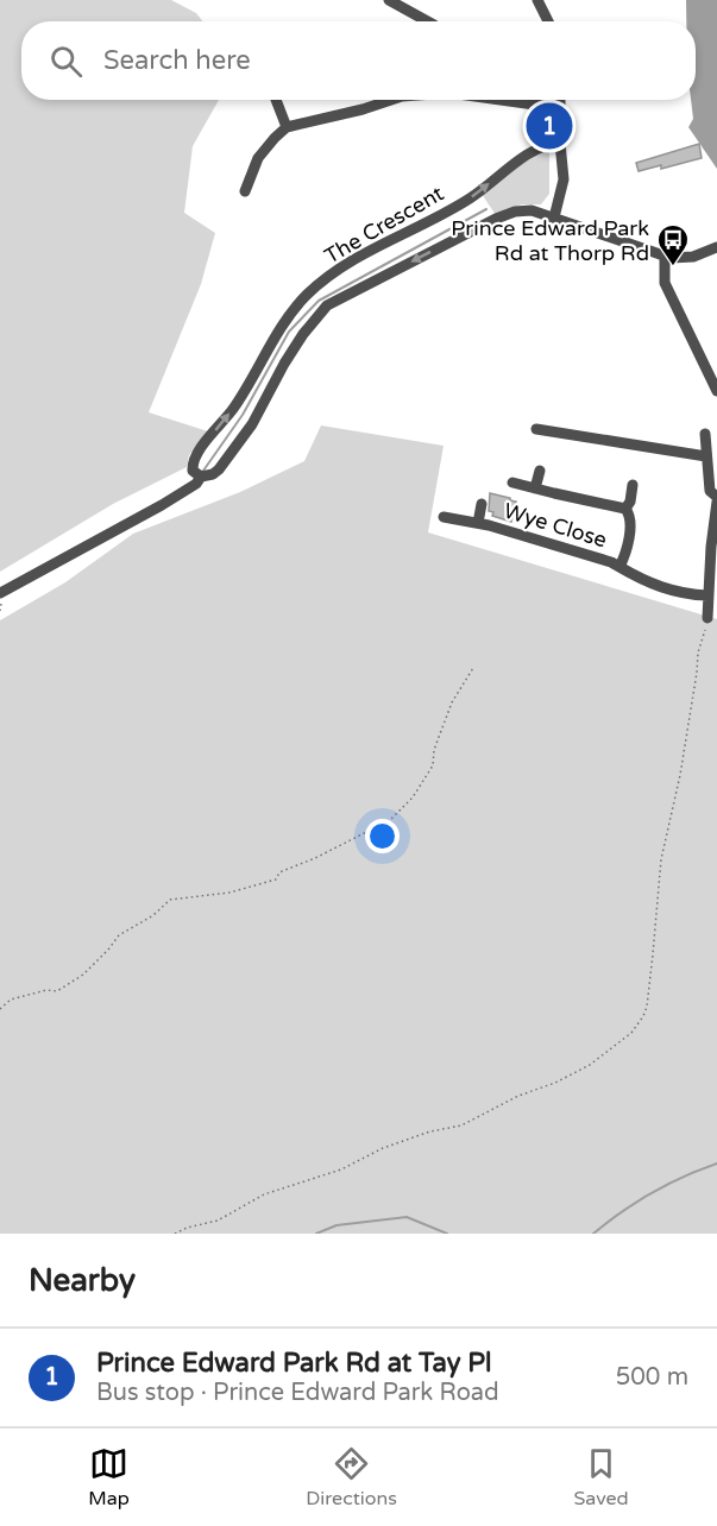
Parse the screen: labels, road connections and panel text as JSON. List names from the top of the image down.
{
  "streets": {
    "street": ["The Crescent", "Wye Close"]
  },
  "places": {
    "bus stop": ["Prince Edward Park Rd at Thorp Rd"]
  },
  "page": {
    "search": "Search here",
    "pins": "1",
    "heading": "Nearby",
    "list": [
      {
        "mark": "1",
        "name": "Prince Edward Park Rd at Tay Pl",
        "note": "Bus stop · Prince Edward Park Road",
        "value": "500 m"
      }
    ],
    "nav": ["Map", "Directions", "Saved"]
  }
}
